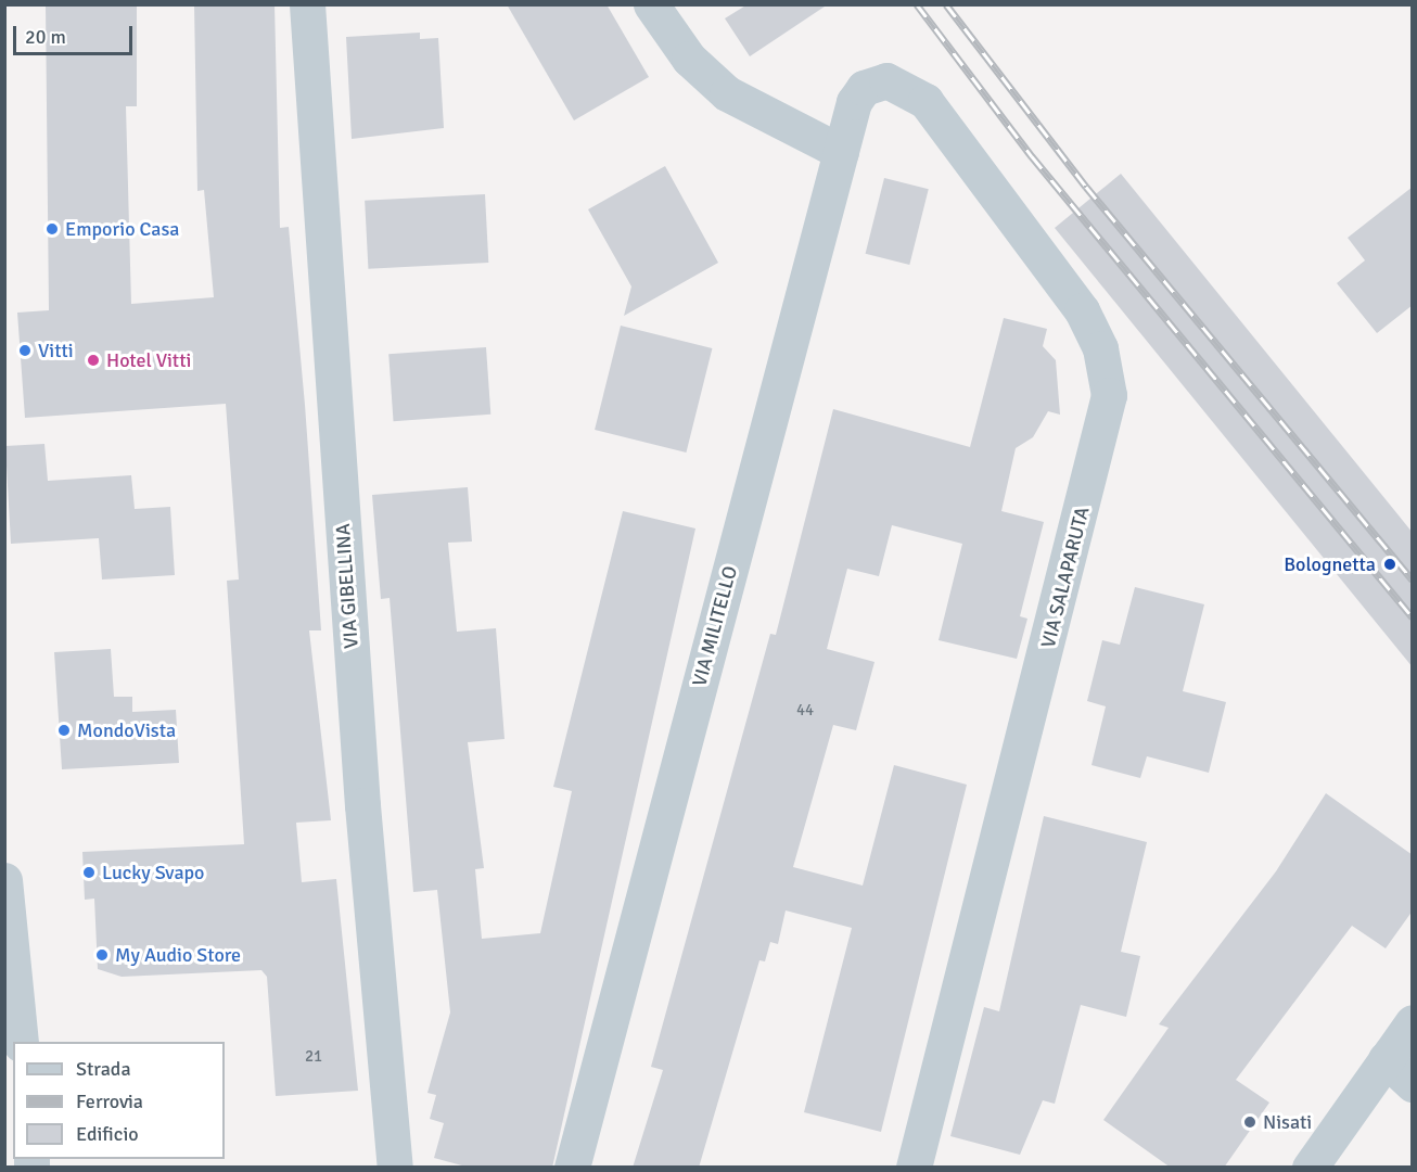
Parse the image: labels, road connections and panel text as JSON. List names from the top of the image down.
{
  "streets": {
    "street": ["VIA SALAPARUTA", "VIA GIBELLINA", "VIA MILITELLO"]
  },
  "crossings": [
    ["VIA SALAPARUTA", "VIA MILITELLO"]
  ],
  "places": [
    "Emporio Casa",
    "Vitti",
    "Hotel Vitti",
    "Bolognetta",
    "MondoVista",
    "Lucky Svapo",
    "My Audio Store",
    "Nisati"
  ],
  "house_numbers": ["44", "21"],
  "legend": ["Strada", "Ferrovia", "Edificio"],
  "scale_bar": "20 m"
}
